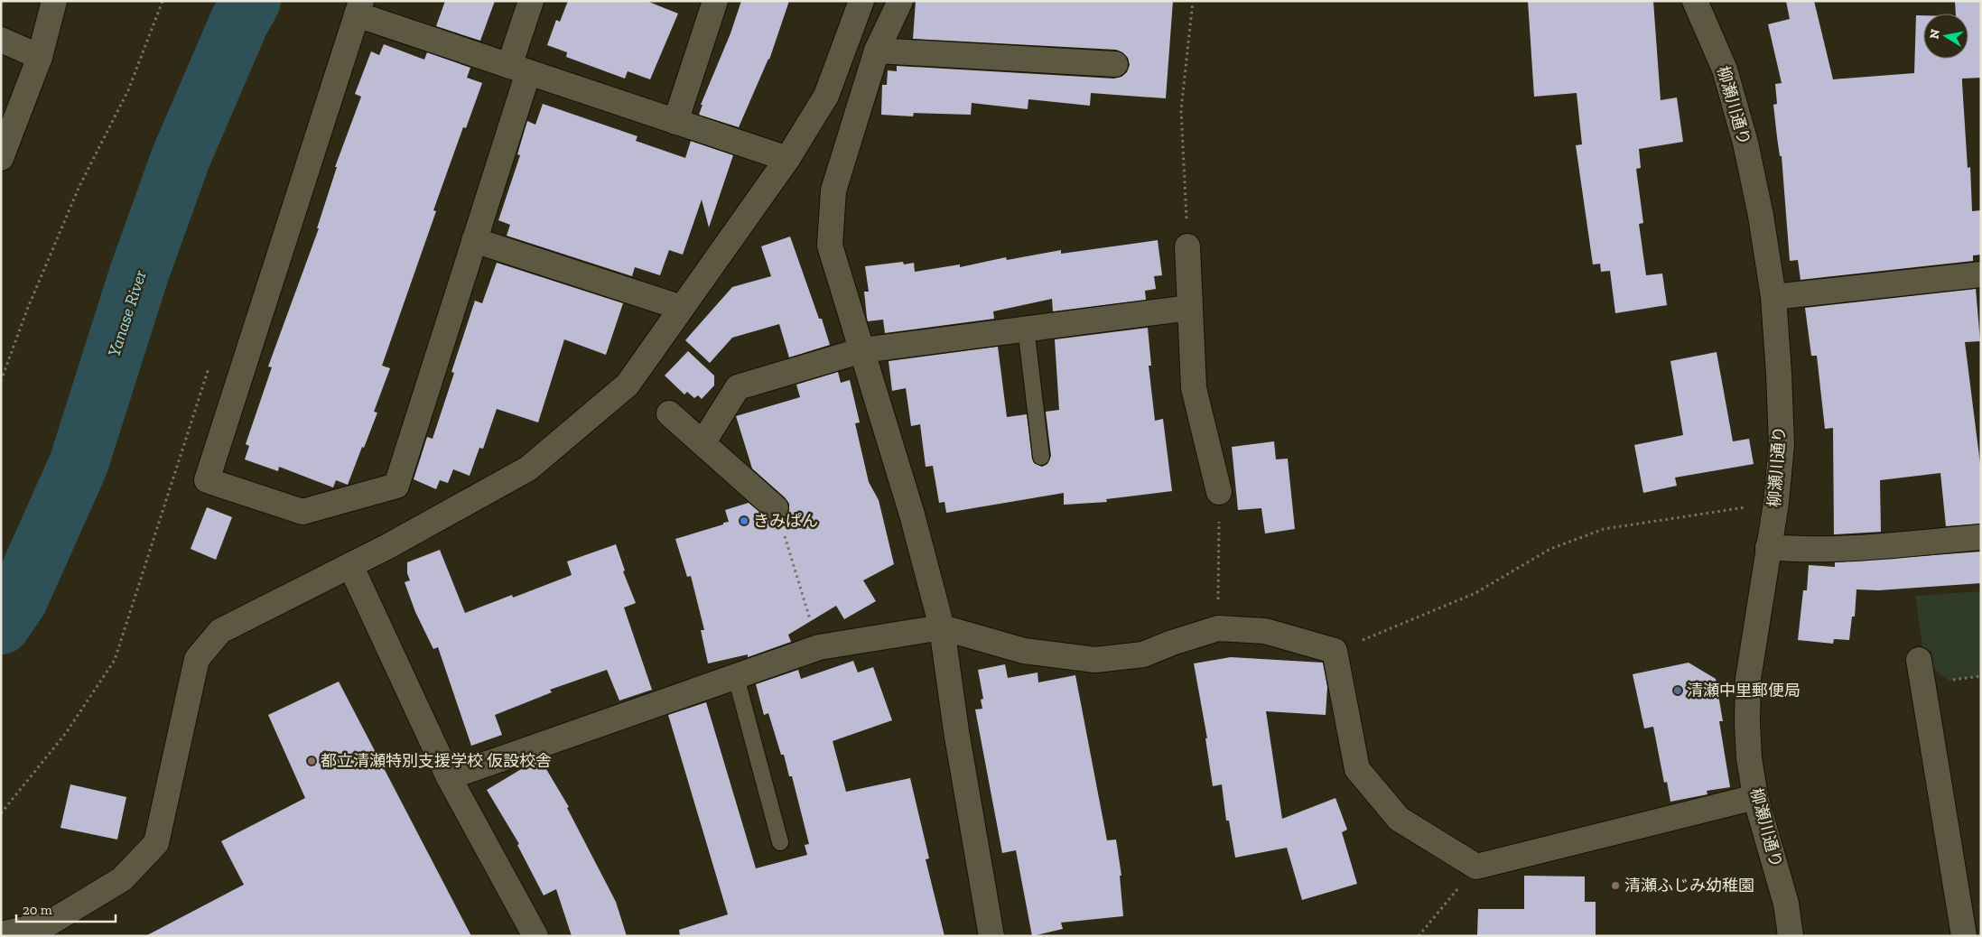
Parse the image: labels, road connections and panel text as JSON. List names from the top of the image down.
{
  "streets": {
    "street": ["柳瀬川通り"]
  },
  "water": ["Yanase River"],
  "places": [
    "きみぱん",
    "清瀬中里郵便局",
    "都立清瀬特別支援学校 仮設校舎",
    "清瀬ふじみ幼稚園"
  ],
  "scale_bar": "20 m",
  "north": "left"
}
